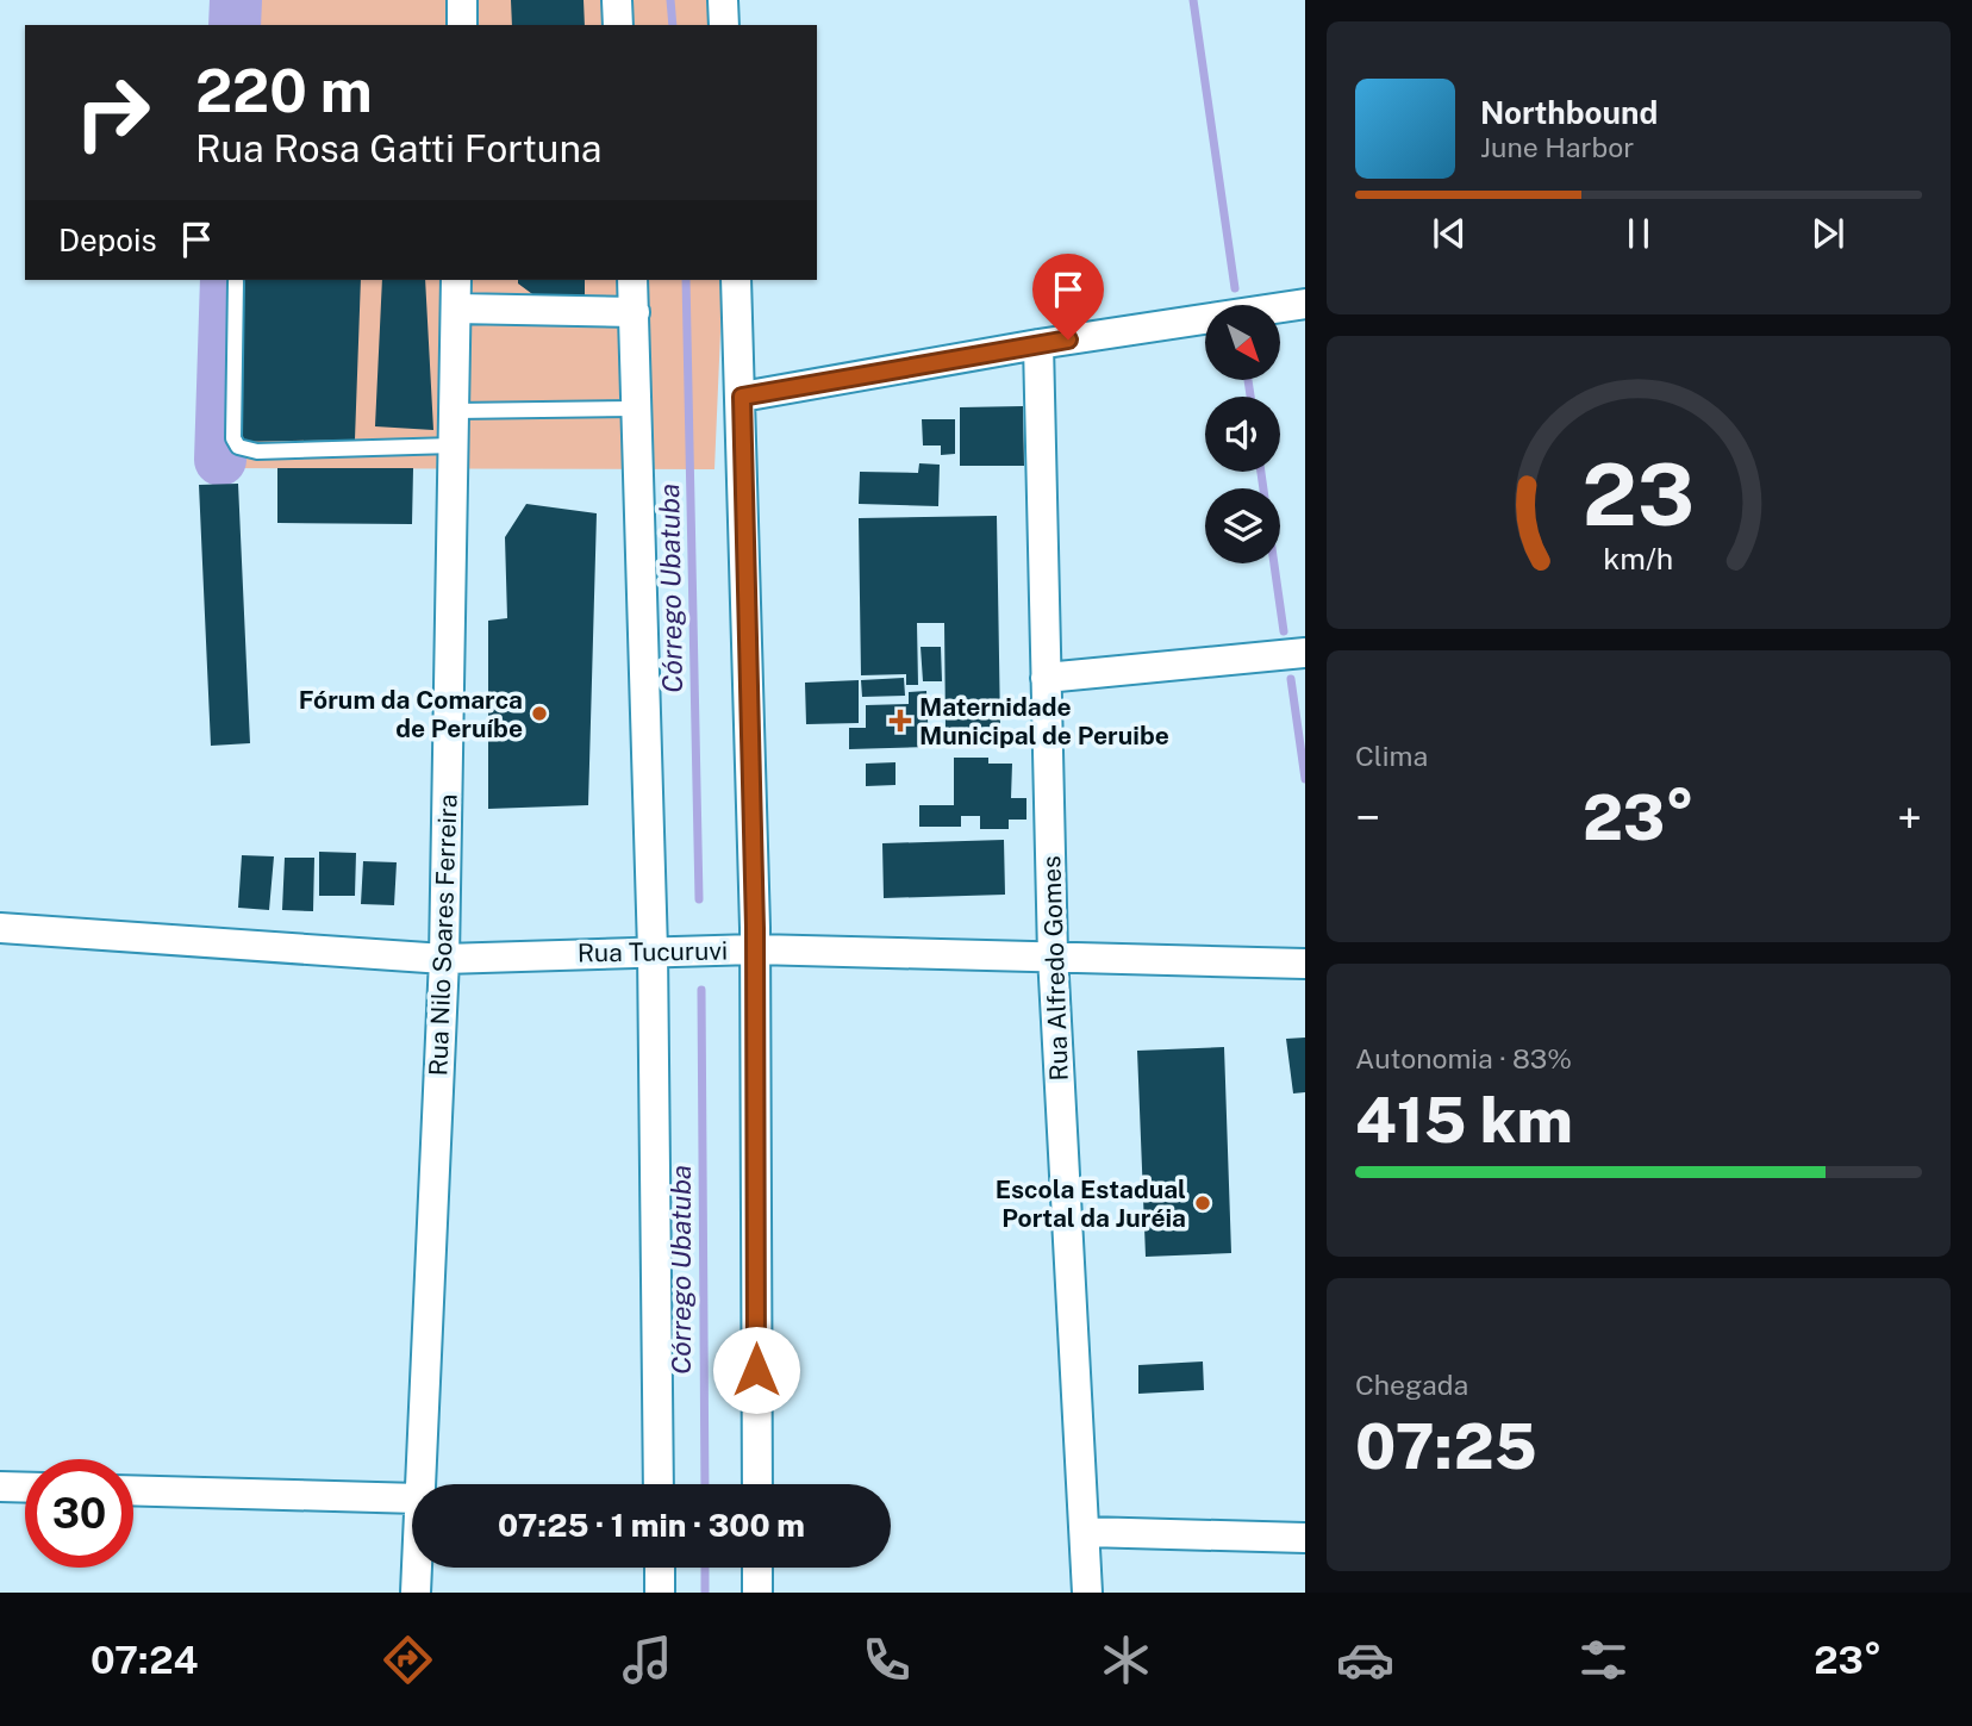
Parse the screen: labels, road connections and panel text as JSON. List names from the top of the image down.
{
  "streets": {
    "street": ["Rua Nilo Soares Ferreira", "Rua Tucuruvi", "Rua Alfredo Gomes"]
  },
  "crossings": [
    ["Rua Nilo Soares Ferreira", "Rua Tucuruvi"],
    ["Rua Tucuruvi", "Rua Alfredo Gomes"]
  ],
  "water": ["Córrego Ubatuba"],
  "places": {
    "other": ["Fórum da Comarca de Peruíbe", "Escola Estadual Portal da Juréia"],
    "health": ["Maternidade Municipal de Peruibe"]
  },
  "north": "bottom right",
  "page": {
    "turn": ["220 m", "Rua Rosa Gatti Fortuna"],
    "song": ["Northbound", "June Harbor"],
    "then": "Depois",
    "tile": [
      "Clima",
      ["Autonomia · 83%", "415 km"],
      ["Chegada", "07:25"]
    ],
    "heat": ["−", "23°", "+"],
    "limit": "30",
    "trip": "07:25 · 1 min · 300 m",
    "tabs": ["07:24", "23°"],
    "gauge": ["23", "km/h"]
  }
}
